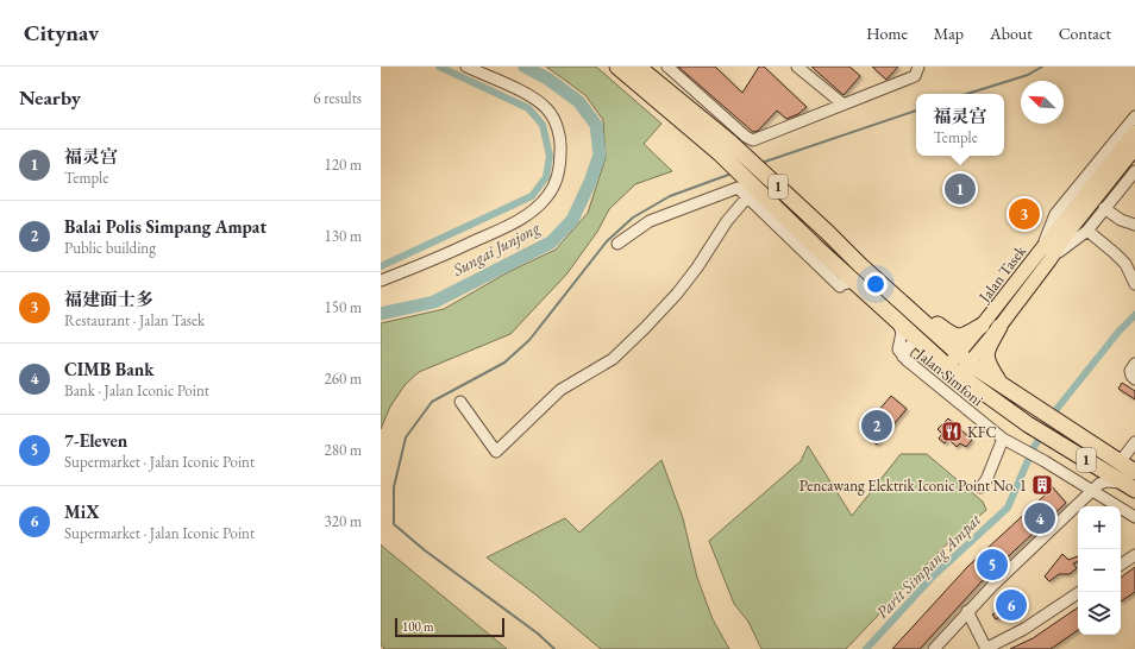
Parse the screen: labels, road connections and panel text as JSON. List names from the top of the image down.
{
  "streets": {
    "highway": ["1"],
    "main road": ["Jalan Tasek"],
    "street": ["Jalan Simfoni"]
  },
  "crossings": [
    ["1", "Jalan Tasek"],
    ["1", "Jalan Simfoni"]
  ],
  "water": ["Sungai Junjong", "Parit Simpang Ampat"],
  "places": {
    "restaurant": ["KFC"],
    "building": ["Pencawang Elektrik Iconic Point No. 1"]
  },
  "scale_bar": "100 m",
  "north": "top left",
  "page": {
    "header": "Citynav",
    "nav": [
      "Home",
      "Map",
      "About",
      "Contact"
    ],
    "heading": ["Nearby", "6 results"],
    "popup": ["福灵宫", "Temple"],
    "list": [
      {
        "mark": "1",
        "name": "福灵宫",
        "note": "Temple",
        "value": "120 m"
      },
      {
        "mark": "2",
        "name": "Balai Polis Simpang Ampat",
        "note": "Public building",
        "value": "130 m"
      },
      {
        "mark": "3",
        "name": "福建面士多",
        "note": "Restaurant · Jalan Tasek",
        "value": "150 m"
      },
      {
        "mark": "4",
        "name": "CIMB Bank",
        "note": "Bank · Jalan Iconic Point",
        "value": "260 m"
      },
      {
        "mark": "5",
        "name": "7-Eleven",
        "note": "Supermarket · Jalan Iconic Point",
        "value": "280 m"
      },
      {
        "mark": "6",
        "name": "MiX",
        "note": "Supermarket · Jalan Iconic Point",
        "value": "320 m"
      }
    ],
    "pins": [
      "1",
      "3",
      "2",
      "4",
      "5",
      "6"
    ],
    "map_buttons": ["+", "−"],
    "scale": "100 m"
  }
}
